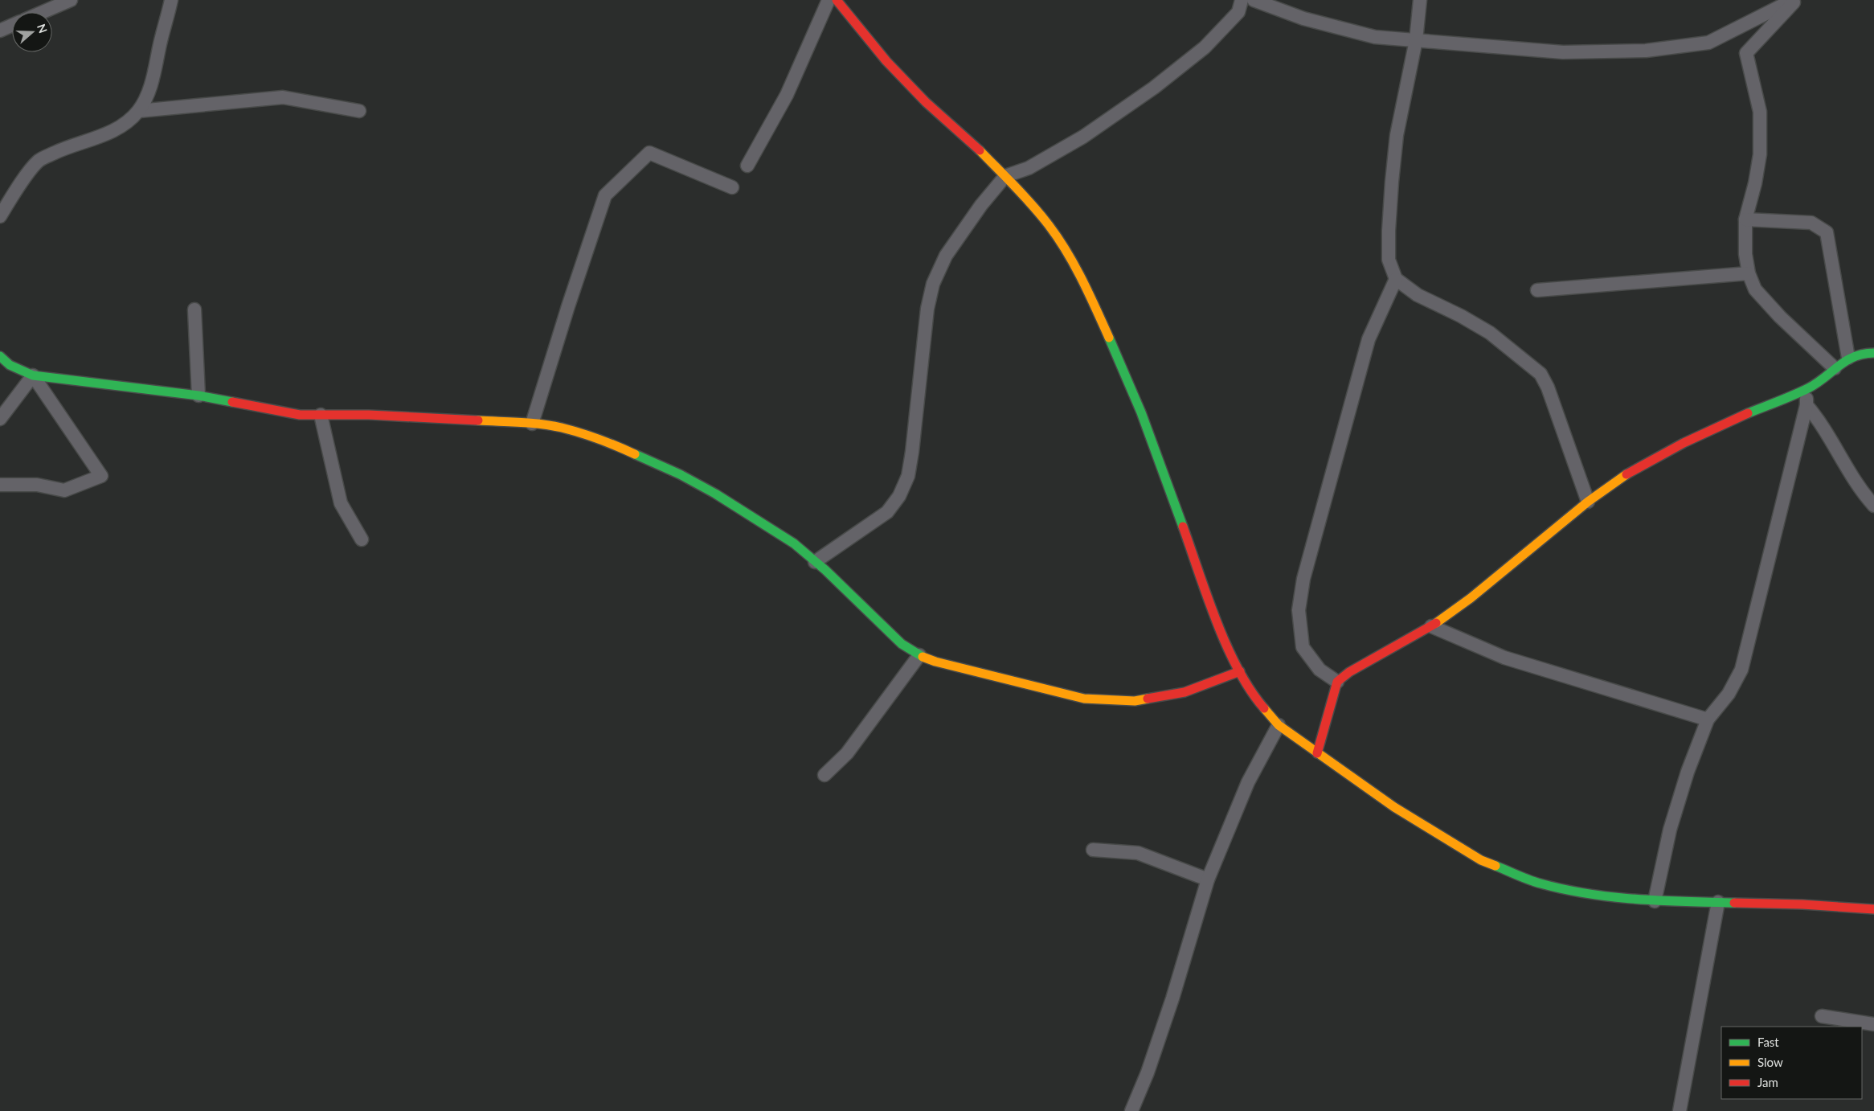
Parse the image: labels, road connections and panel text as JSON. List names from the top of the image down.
{
  "legend": ["Fast", "Slow", "Jam"],
  "north": "right"
}
